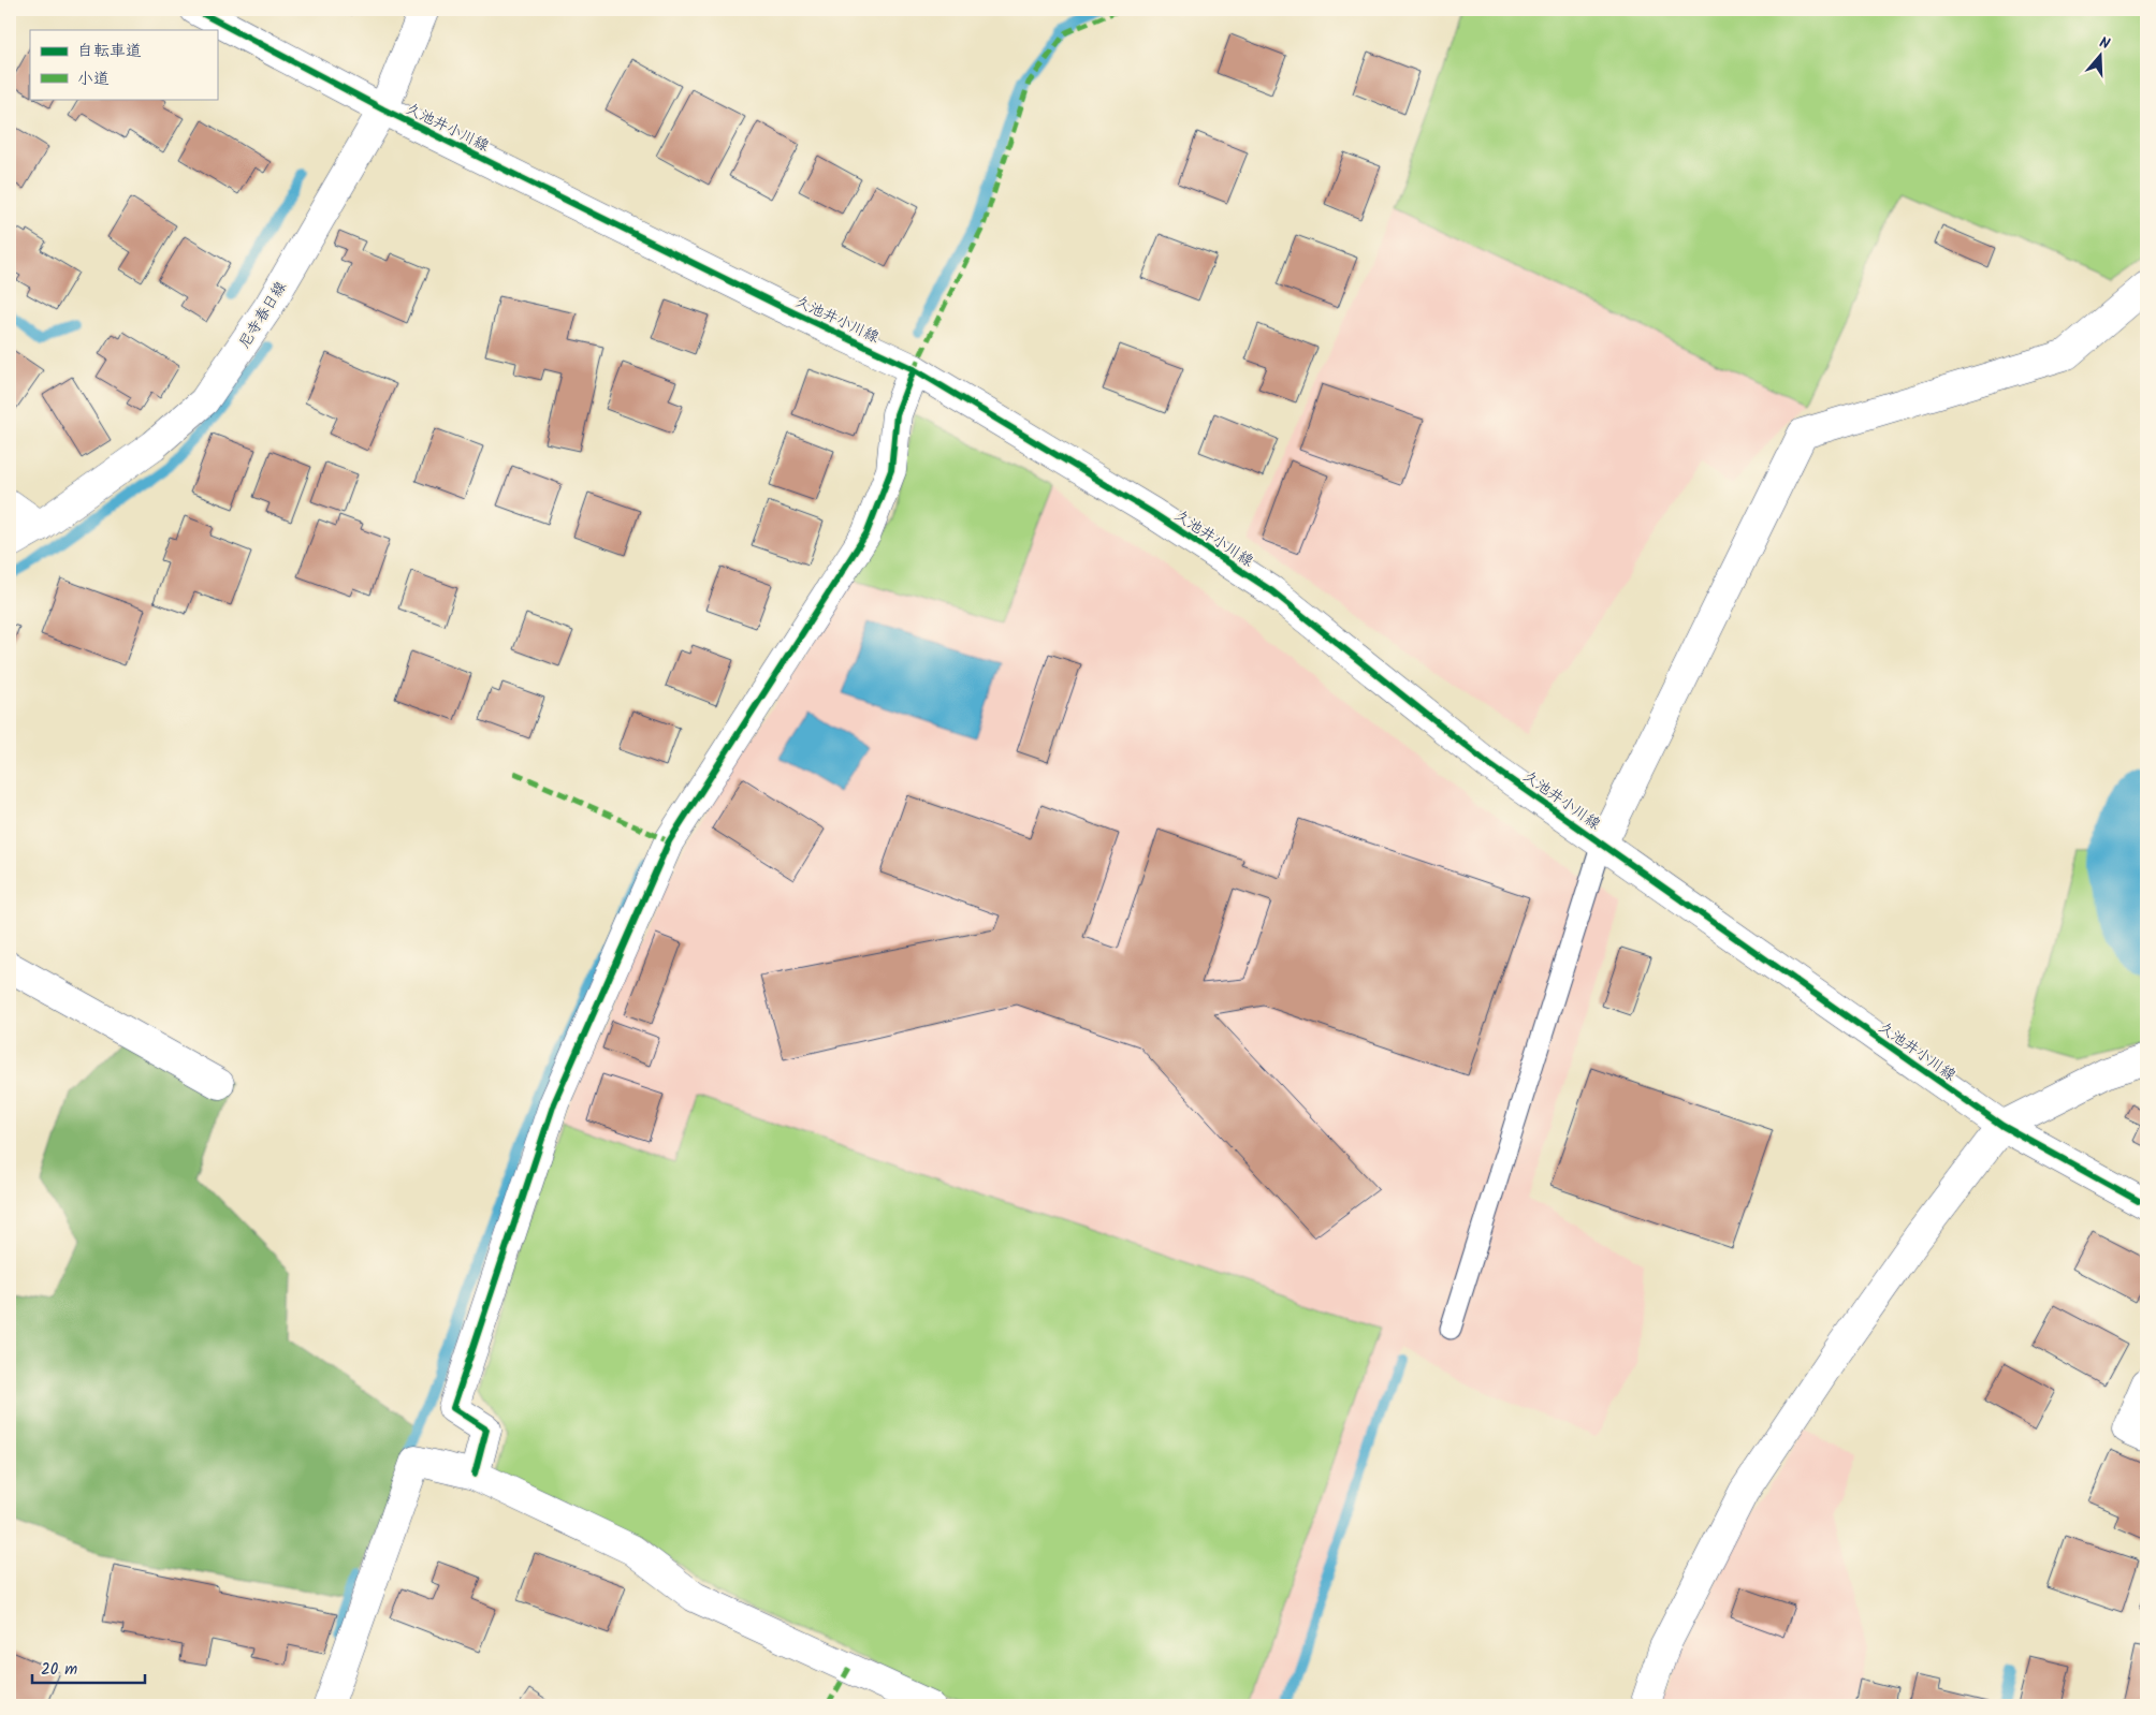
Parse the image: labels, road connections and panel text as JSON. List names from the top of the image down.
{
  "streets": {
    "street": ["久池井小川線", "尼寺春日線"]
  },
  "crossings": [
    ["久池井小川線", "尼寺春日線"]
  ],
  "legend": ["自転車道", "小道"],
  "scale_bar": "20 m",
  "north": "top"
}
